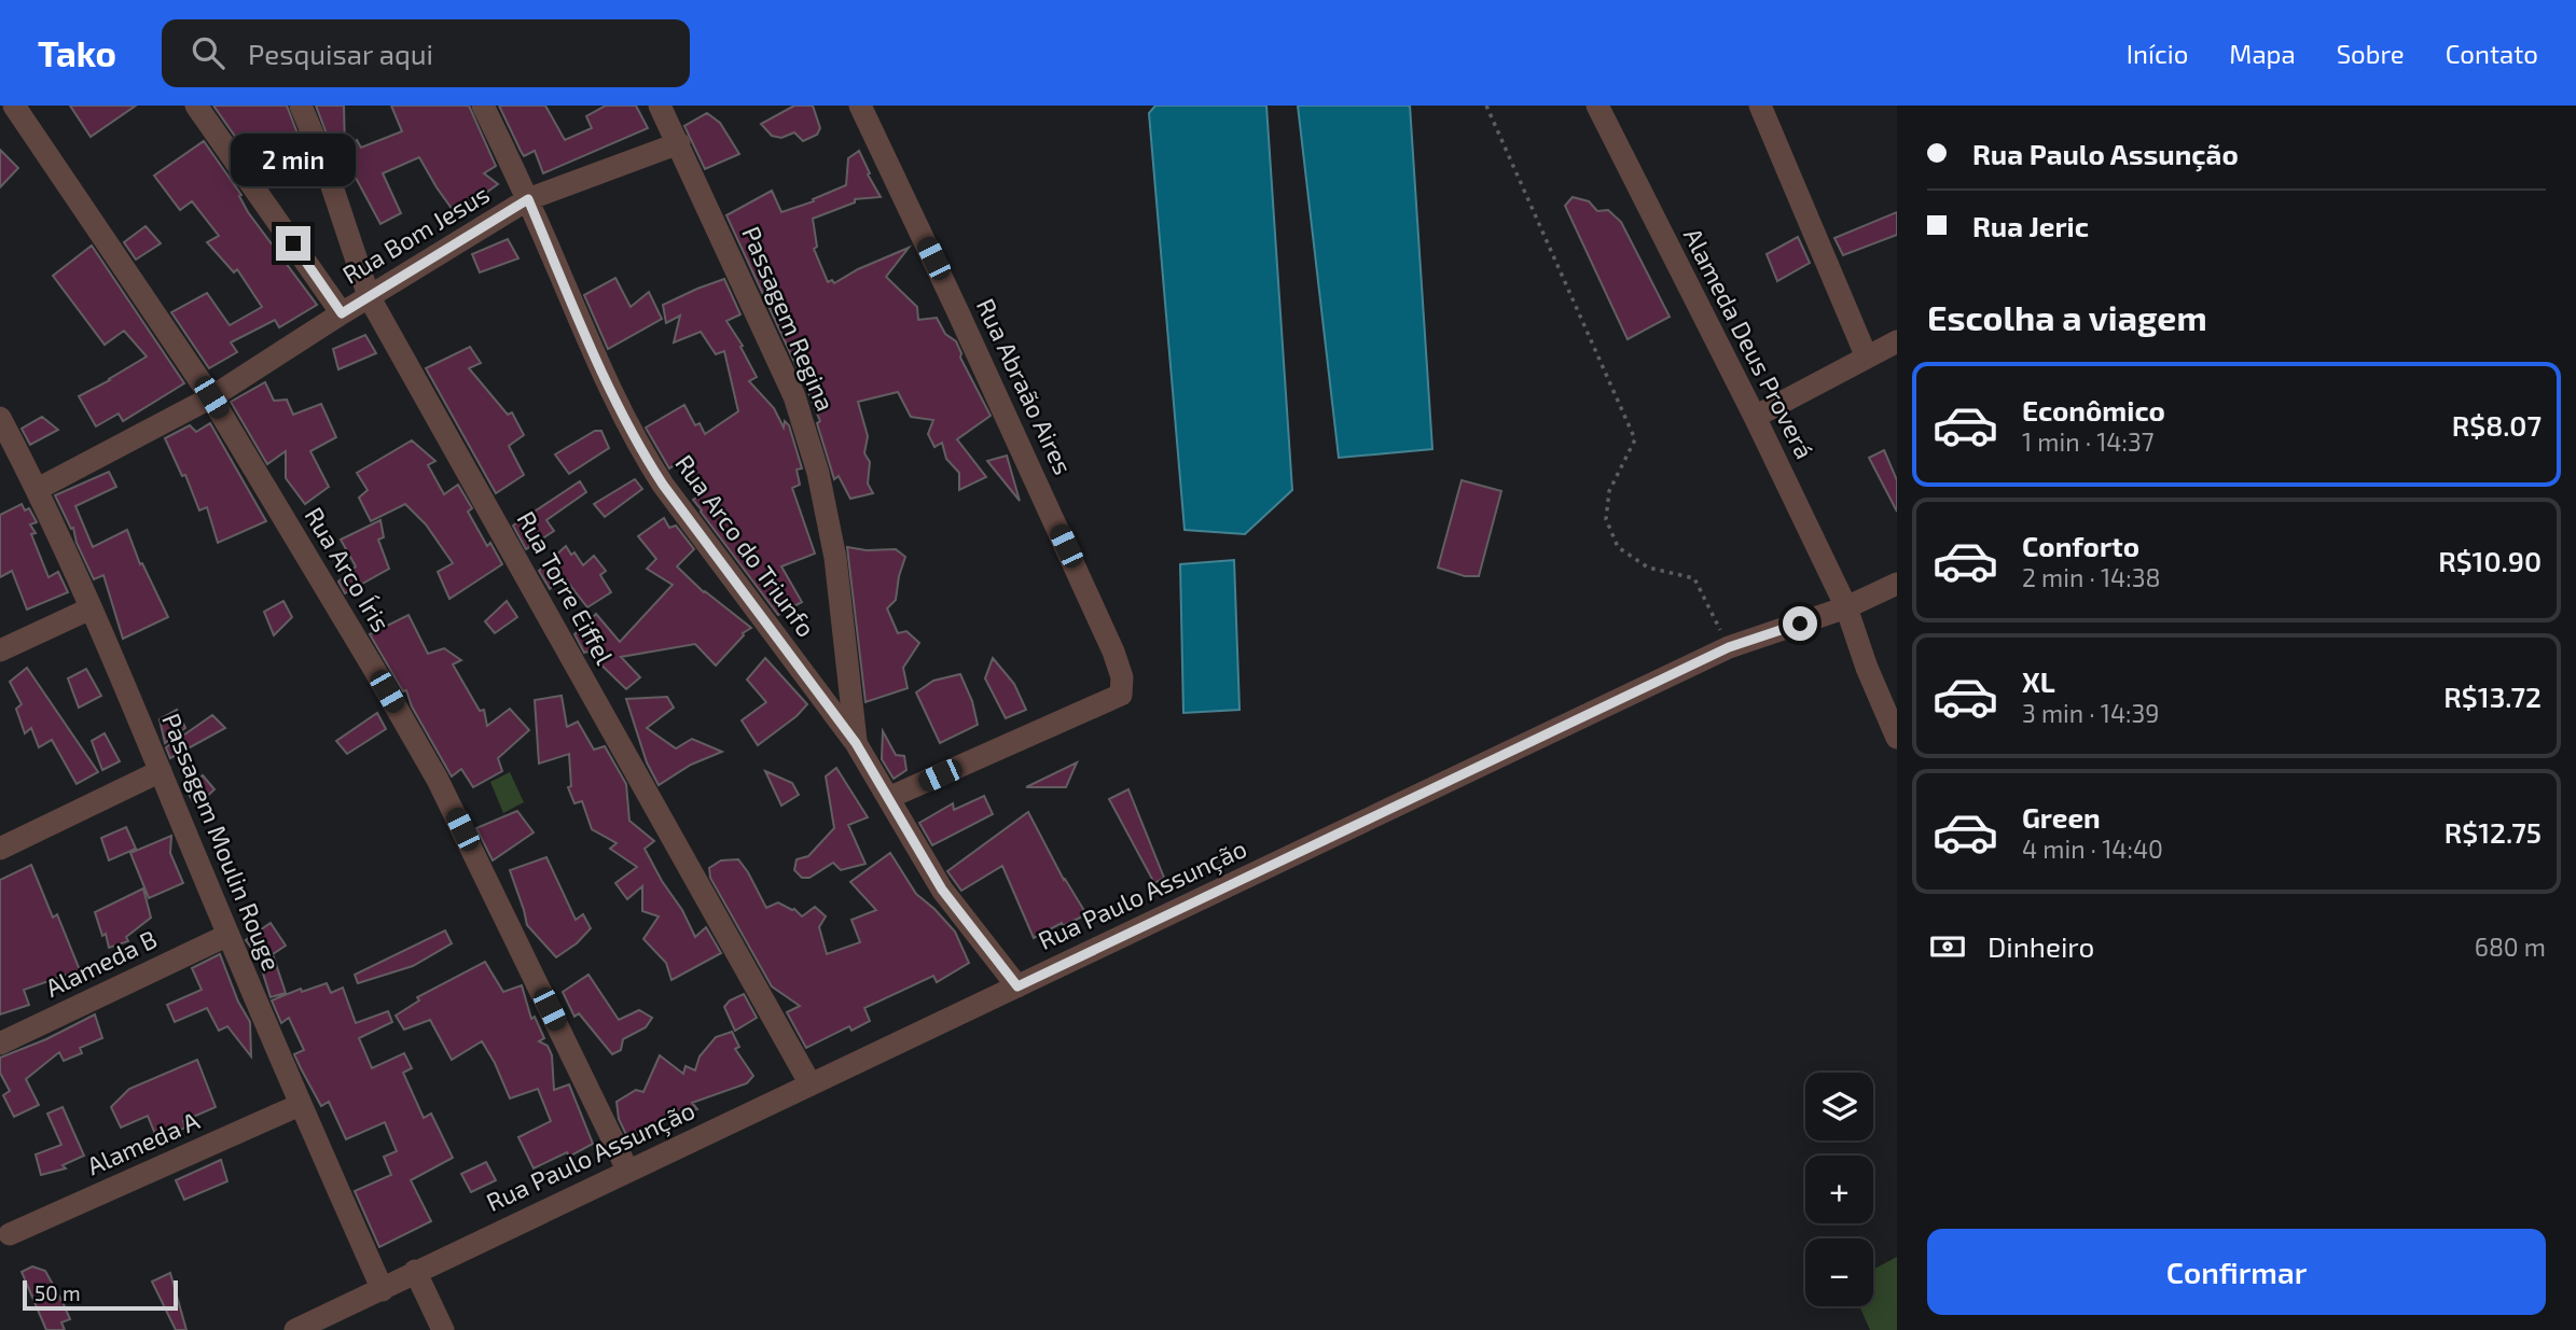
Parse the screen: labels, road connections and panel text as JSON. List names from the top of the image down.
{
  "streets": {
    "street": [
      "Rua Bom Jesus",
      "Passagem Regina",
      "Alameda Deus Proverá",
      "Rua Abraão Aires",
      "Rua Arco do Triunfo",
      "Rua Arco Íris",
      "Rua Torre Eiffel",
      "Passagem Moulin Rouge",
      "Rua Paulo Assunção",
      "Alameda B",
      "Alameda A"
    ]
  },
  "crossings": [
    ["Rua Bom Jesus", "Passagem Regina"],
    ["Rua Bom Jesus", "Rua Arco do Triunfo"],
    ["Rua Bom Jesus", "Rua Arco Íris"],
    ["Rua Bom Jesus", "Rua Torre Eiffel"],
    ["Rua Bom Jesus", "Passagem Moulin Rouge"],
    ["Passagem Regina", "Rua Arco do Triunfo"],
    ["Alameda Deus Proverá", "Rua Paulo Assunção"],
    ["Rua Abraão Aires", "Rua Arco do Triunfo"],
    ["Rua Arco do Triunfo", "Rua Paulo Assunção"],
    ["Rua Arco Íris", "Rua Paulo Assunção"],
    ["Rua Torre Eiffel", "Rua Paulo Assunção"],
    ["Passagem Moulin Rouge", "Rua Paulo Assunção"],
    ["Passagem Moulin Rouge", "Alameda B"],
    ["Passagem Moulin Rouge", "Alameda A"]
  ],
  "scale_bar": "50 m",
  "page": {
    "header": "Tako",
    "search": "Pesquisar aqui",
    "nav": [
      "Início",
      "Mapa",
      "Sobre",
      "Contato"
    ],
    "banner": ["Rua Paulo Assunção", "Rua Jeric"],
    "bubble": "2 min",
    "heading": "Escolha a viagem",
    "list": [
      {
        "name": "Econômico",
        "note": "1 min · 14:37",
        "value": "R$8.07"
      },
      {
        "name": "Conforto",
        "note": "2 min · 14:38",
        "value": "R$10.90"
      },
      {
        "name": "XL",
        "note": "3 min · 14:39",
        "value": "R$13.72"
      },
      {
        "name": "Green",
        "note": "4 min · 14:40",
        "value": "R$12.75"
      }
    ],
    "pay": ["Dinheiro", "680 m"],
    "map_buttons": ["+", "−"],
    "buttons": "Confirmar",
    "scale": "50 m"
  }
}
